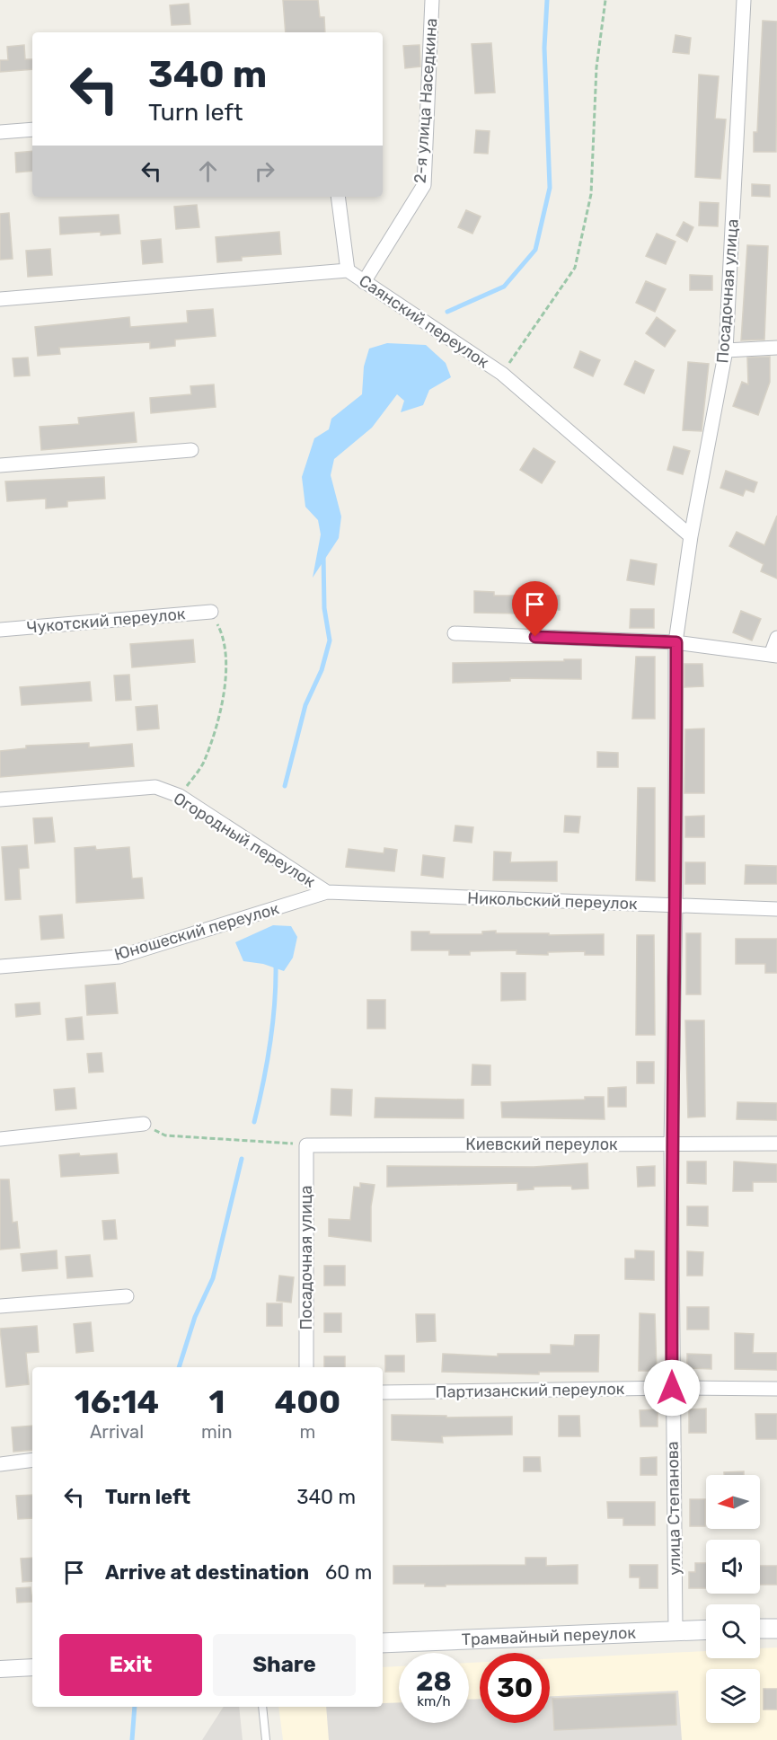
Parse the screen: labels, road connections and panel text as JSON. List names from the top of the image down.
{
  "streets": {
    "main road": ["Трамвайный переулок"],
    "street": [
      "2-я улица Наседкина",
      "Посадочная улица",
      "Саянский переулок",
      "Чукотский переулок",
      "Огородный переулок",
      "Никольский переулок",
      "Юношеский переулок",
      "Киевский переулок",
      "Партизанский переулок",
      "улица Степанова"
    ]
  },
  "crossings": [
    ["2-я улица Наседкина", "Саянский переулок"],
    ["Посадочная улица", "Саянский переулок"],
    ["Посадочная улица", "Киевский переулок"],
    ["Посадочная улица", "улица Степанова"],
    ["Огородный переулок", "Никольский переулок"],
    ["Огородный переулок", "Юношеский переулок"],
    ["Никольский переулок", "Юношеский переулок"],
    ["Никольский переулок", "улица Степанова"],
    ["Киевский переулок", "улица Степанова"],
    ["Партизанский переулок", "улица Степанова"],
    ["улица Степанова", "Трамвайный переулок"]
  ],
  "north": "left",
  "page": {
    "turn": ["340 m", "Turn left"],
    "eta": [
      "16:14",
      "Arrival",
      "1",
      "min",
      "400",
      "m"
    ],
    "list": [
      {
        "name": "Turn left",
        "value": "340 m"
      },
      {
        "name": "Arrive at destination",
        "value": "60 m"
      }
    ],
    "buttons": ["Exit", "Share"],
    "speed": "28 km/h",
    "limit": "30"
  }
}
